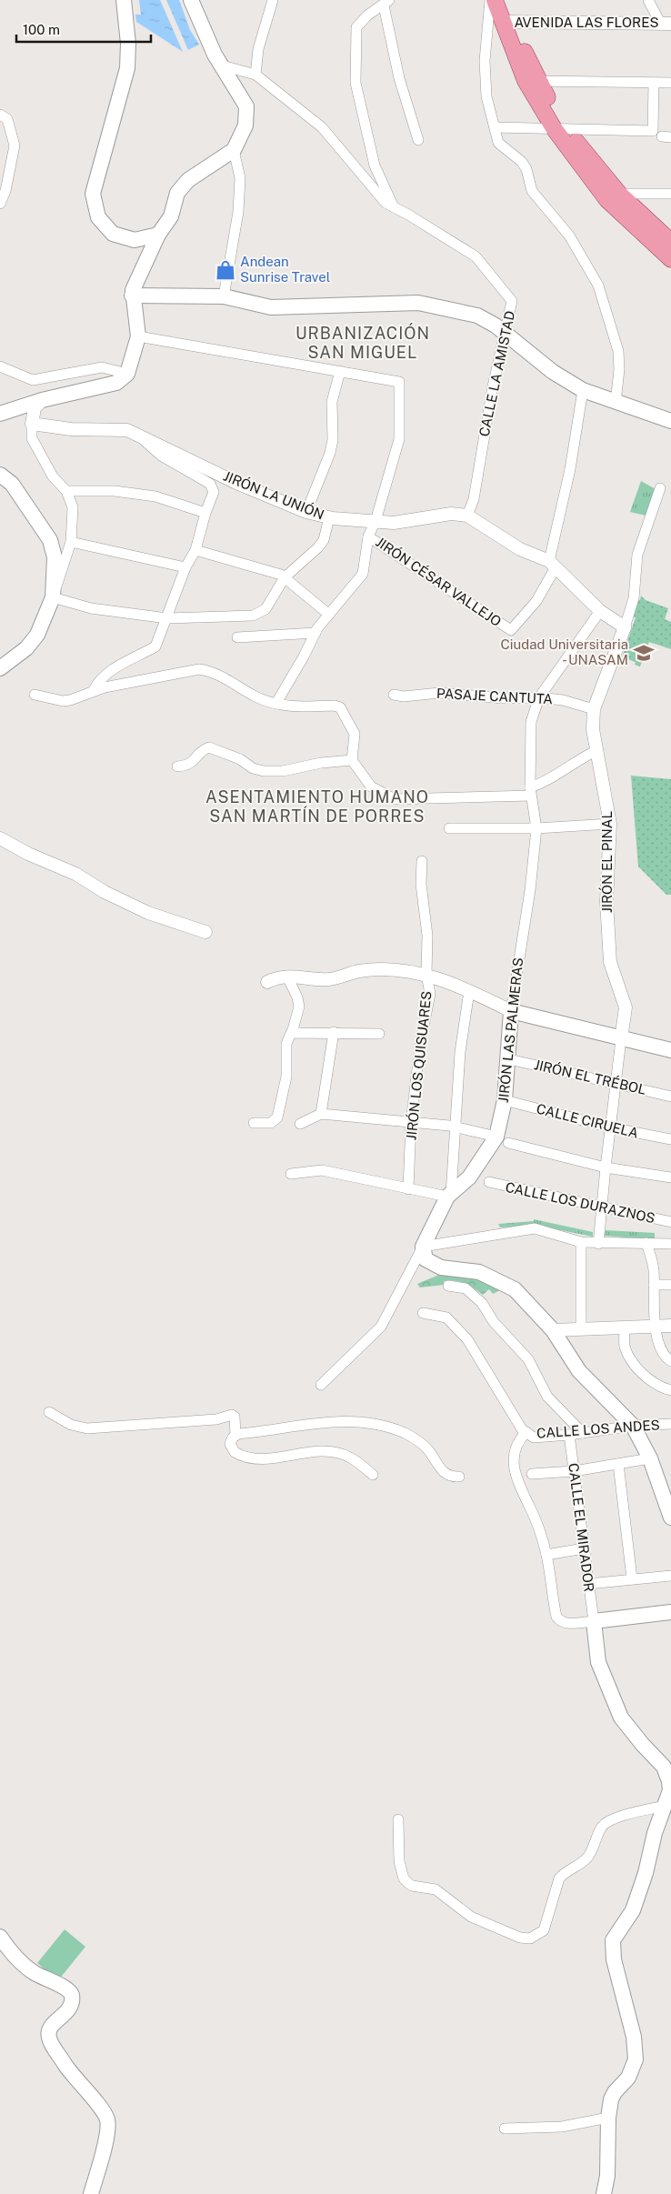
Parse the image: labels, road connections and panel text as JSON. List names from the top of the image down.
{
  "streets": {
    "main road": ["JIRÓN LAS PALMERAS"],
    "street": [
      "AVENIDA LAS FLORES",
      "CALLE LA AMISTAD",
      "JIRÓN LA UNIÓN",
      "JIRÓN CÉSAR VALLEJO",
      "PASAJE CANTUTA",
      "JIRÓN EL PINAL",
      "JIRÓN LOS QUISUARES",
      "JIRÓN EL TRÉBOL",
      "CALLE CIRUELA",
      "CALLE LOS DURAZNOS",
      "CALLE LOS ANDES",
      "CALLE EL MIRADOR"
    ]
  },
  "crossings": [
    ["CALLE LA AMISTAD", "JIRÓN LA UNIÓN"],
    ["PASAJE CANTUTA", "JIRÓN EL PINAL"],
    ["PASAJE CANTUTA", "JIRÓN LAS PALMERAS"],
    ["JIRÓN EL PINAL", "JIRÓN EL TRÉBOL"],
    ["JIRÓN EL PINAL", "CALLE CIRUELA"],
    ["JIRÓN EL PINAL", "CALLE LOS DURAZNOS"],
    ["JIRÓN LAS PALMERAS", "JIRÓN EL TRÉBOL"],
    ["JIRÓN LAS PALMERAS", "CALLE CIRUELA"],
    ["CALLE LOS ANDES", "CALLE EL MIRADOR"]
  ],
  "districts": ["URBANIZACIÓN SAN MIGUEL", "ASENTAMIENTO HUMANO SAN MARTÍN DE PORRES"],
  "places": {
    "shop": ["Andean Sunrise Travel"],
    "school or university": ["Ciudad Universitaria - UNASAM"]
  },
  "scale_bar": "100 m"
}
